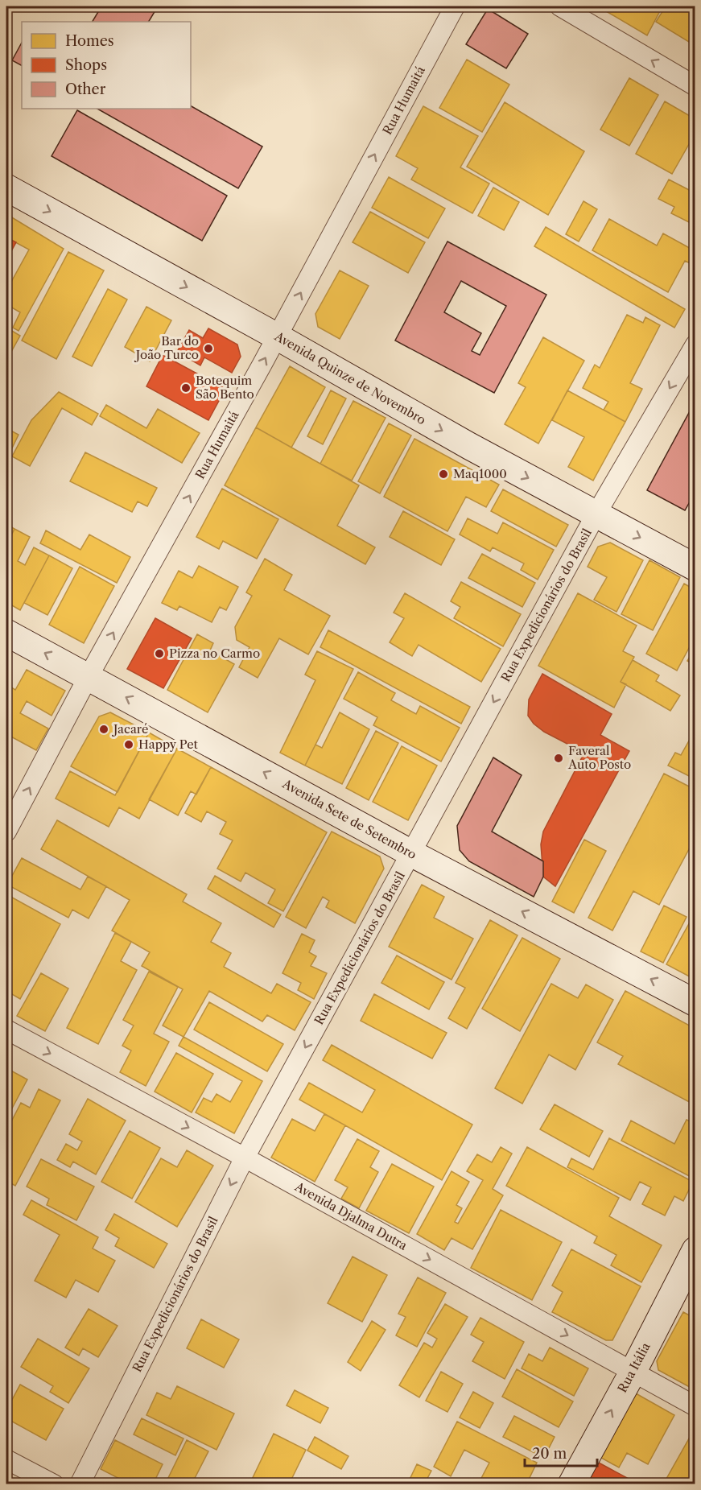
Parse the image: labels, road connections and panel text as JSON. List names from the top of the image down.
{
  "streets": {
    "street": [
      "Rua Humaitá",
      "Avenida Quinze de Novembro",
      "Rua Expedicionários do Brasil",
      "Avenida Sete de Setembro",
      "Avenida Djalma Dutra",
      "Rua Itália"
    ]
  },
  "crossings": [
    ["Rua Humaitá", "Avenida Quinze de Novembro"],
    ["Rua Humaitá", "Avenida Sete de Setembro"],
    ["Avenida Quinze de Novembro", "Rua Expedicionários do Brasil"],
    ["Rua Expedicionários do Brasil", "Avenida Sete de Setembro"],
    ["Rua Expedicionários do Brasil", "Avenida Djalma Dutra"],
    ["Avenida Djalma Dutra", "Rua Itália"]
  ],
  "one_way": [
    "Rua Humaitá",
    "Avenida Quinze de Novembro",
    "Rua Expedicionários do Brasil",
    "Avenida Sete de Setembro",
    "Avenida Djalma Dutra",
    "Rua Itália"
  ],
  "places": [
    "Bar do João Turco",
    "Botequim São Bento",
    "Maq1000",
    "Pizza no Carmo",
    "Jacaré",
    "Happy Pet",
    "Faveral Auto Posto"
  ],
  "legend": ["Homes", "Shops", "Other"],
  "scale_bar": "20 m"
}
